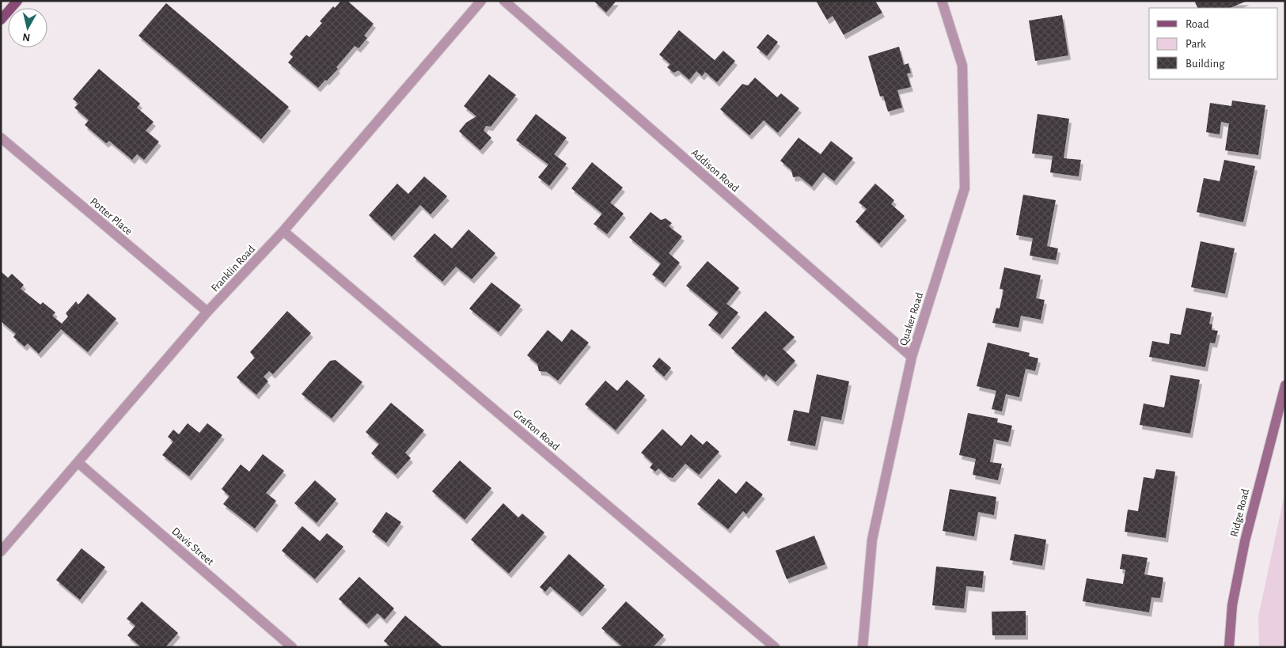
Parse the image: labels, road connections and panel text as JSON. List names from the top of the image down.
{
  "streets": {
    "main road": ["Ridge Road"],
    "street": [
      "Addison Road",
      "Potter Place",
      "Franklin Road",
      "Quaker Road",
      "Grafton Road",
      "Davis Street"
    ]
  },
  "crossings": [
    ["Addison Road", "Quaker Road"],
    ["Potter Place", "Franklin Road"],
    ["Franklin Road", "Grafton Road"],
    ["Franklin Road", "Davis Street"]
  ],
  "legend": ["Road", "Park", "Building"],
  "north": "bottom"
}
